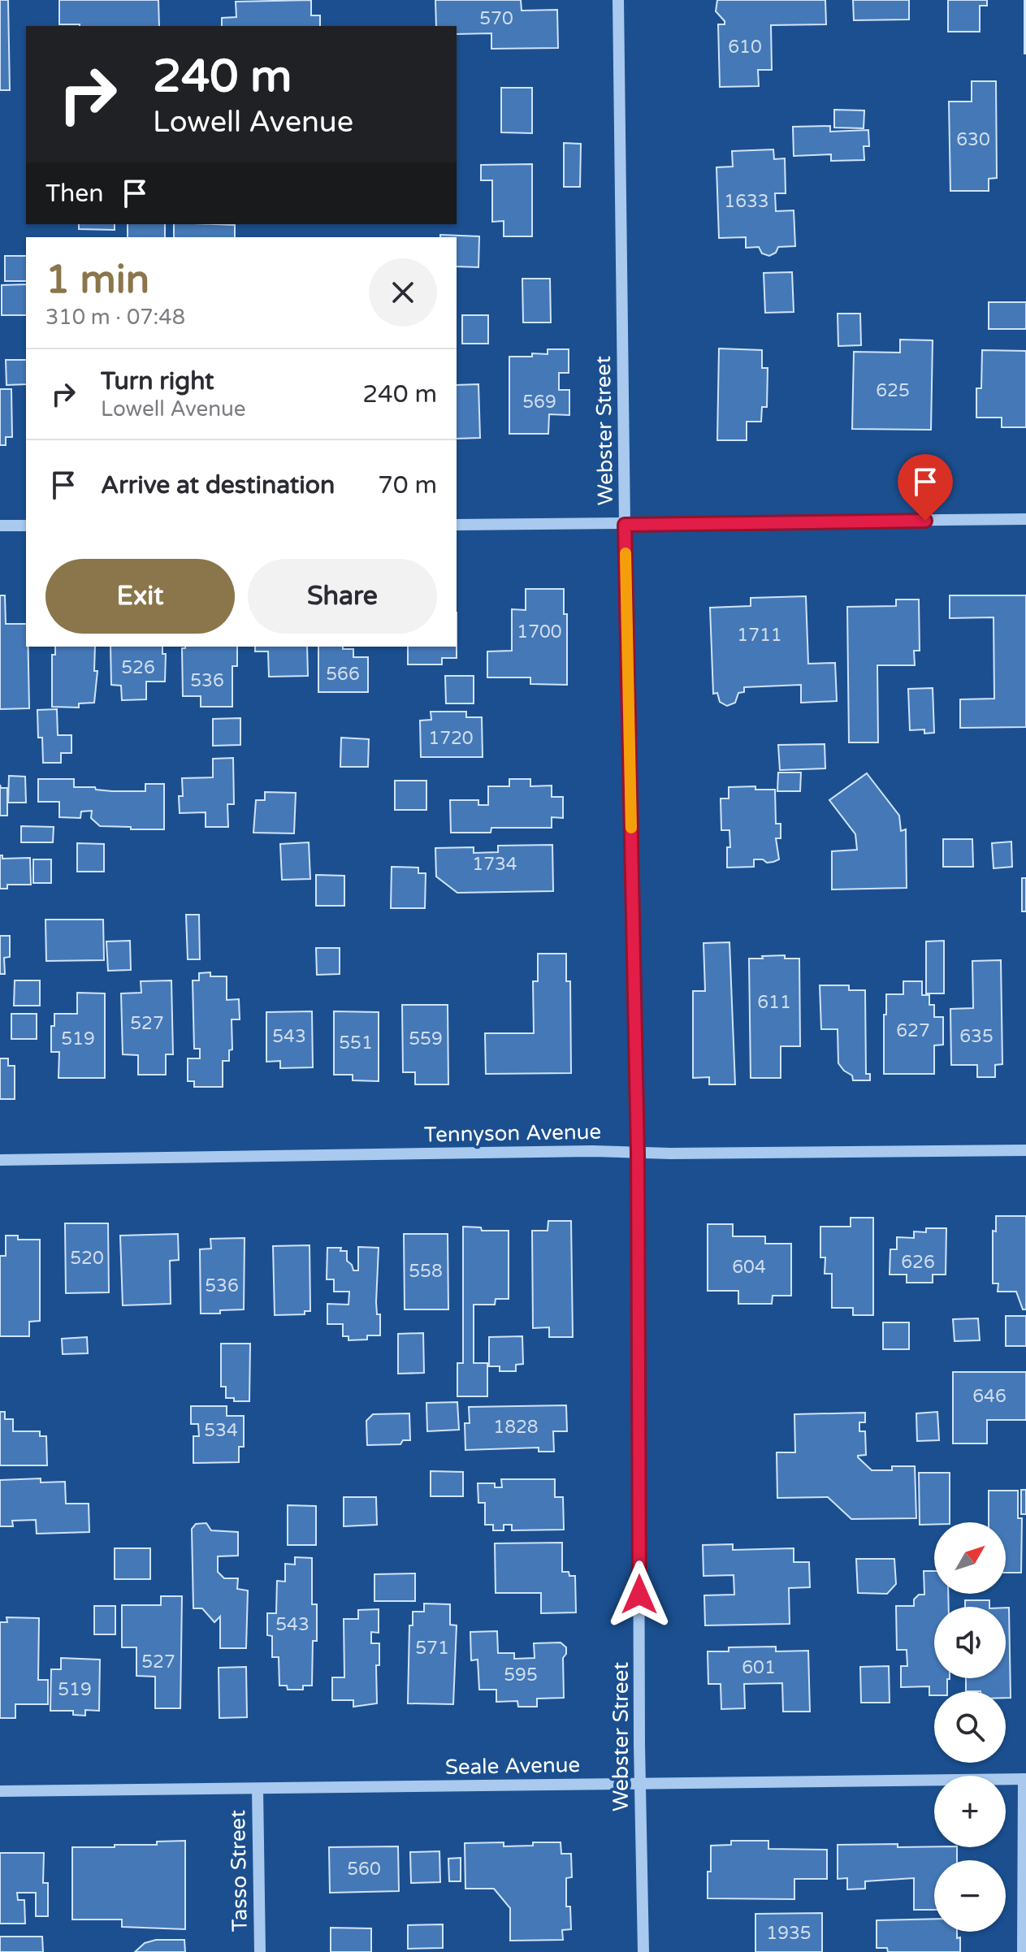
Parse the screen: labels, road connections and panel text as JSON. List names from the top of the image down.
{
  "streets": {
    "street": [
      "Webster Street",
      "Tennyson Avenue",
      "Seale Avenue",
      "Tasso Street"
    ]
  },
  "crossings": [
    ["Webster Street", "Tennyson Avenue"],
    ["Webster Street", "Seale Avenue"],
    ["Seale Avenue", "Tasso Street"]
  ],
  "house_numbers": [
    "570",
    "610",
    "630",
    "1633",
    "625",
    "569",
    "1700",
    "1711",
    "526",
    "566",
    "536",
    "1720",
    "1734",
    "611",
    "527",
    "627",
    "543",
    "635",
    "519",
    "559",
    "551",
    "520",
    "626",
    "604",
    "558",
    "536",
    "646",
    "1828",
    "534",
    "543",
    "571",
    "527",
    "601",
    "595",
    "519",
    "560",
    "1935"
  ],
  "north": "top right",
  "page": {
    "turn": ["240 m", "Lowell Avenue"],
    "then": "Then",
    "heading": ["1 min", "310 m · 07:48"],
    "list": [
      {
        "name": "Turn right",
        "note": "Lowell Avenue",
        "value": "240 m"
      },
      {
        "name": "Arrive at destination",
        "value": "70 m"
      }
    ],
    "buttons": ["Exit", "Share"],
    "map_buttons": ["+", "−"]
  }
}
